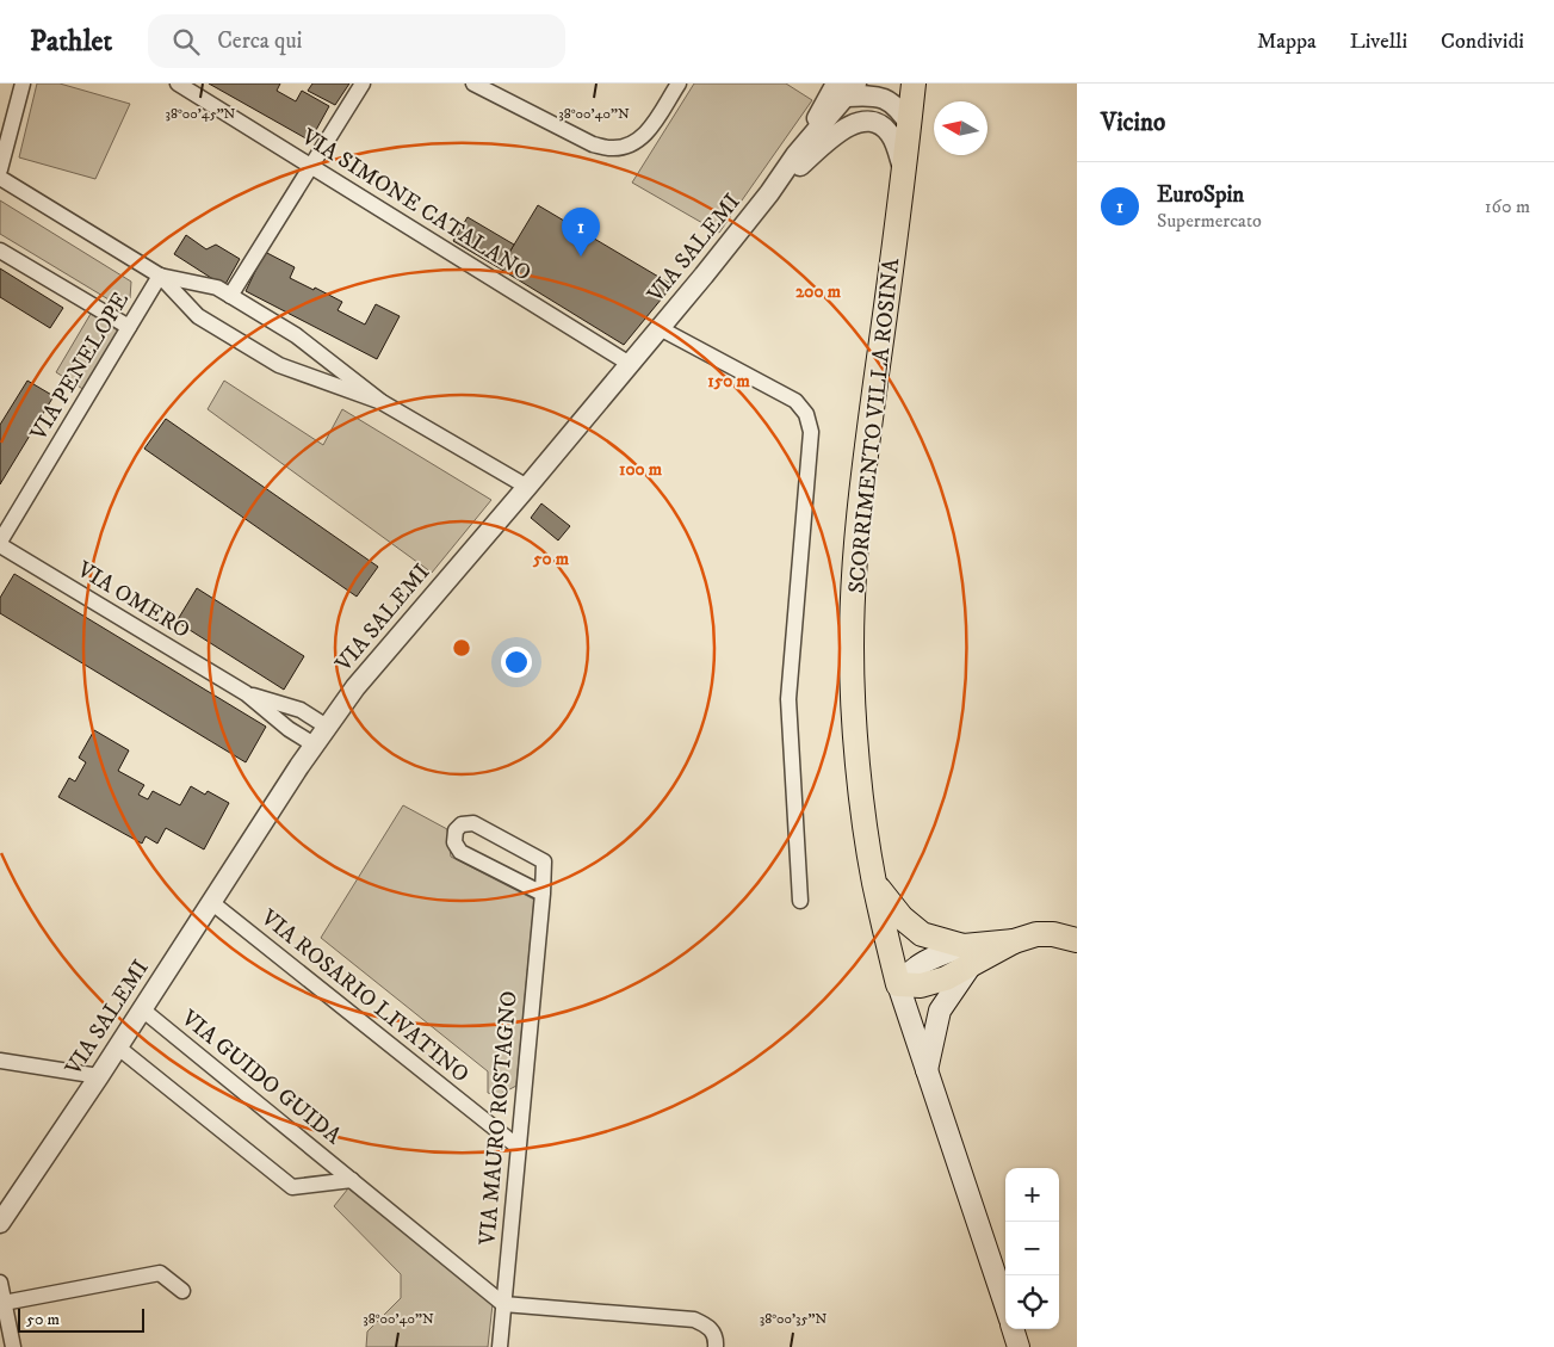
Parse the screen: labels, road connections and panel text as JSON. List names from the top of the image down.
{
  "streets": {
    "main road": ["SCORRIMENTO VILLA ROSINA"],
    "street": [
      "VIA SIMONE CATALANO",
      "VIA SALEMI",
      "VIA PENELOPE",
      "VIA OMERO",
      "VIA ROSARIO LIVATINO",
      "VIA GUIDO GUIDA",
      "VIA MAURO ROSTAGNO"
    ]
  },
  "crossings": [
    ["VIA SIMONE CATALANO", "VIA SALEMI"],
    ["VIA SALEMI", "VIA ROSARIO LIVATINO"],
    ["VIA SALEMI", "VIA GUIDO GUIDA"],
    ["VIA PENELOPE", "VIA OMERO"],
    ["VIA ROSARIO LIVATINO", "VIA MAURO ROSTAGNO"],
    ["VIA GUIDO GUIDA", "VIA MAURO ROSTAGNO"]
  ],
  "scale_bar": "50 m",
  "north": "left",
  "page": {
    "header": "Pathlet",
    "search": "Cerca qui",
    "nav": ["Mappa", "Livelli", "Condividi"],
    "heading": "Vicino",
    "list": [
      {
        "mark": "1",
        "name": "EuroSpin",
        "note": "Supermercato",
        "value": "160 m"
      }
    ],
    "pins": "1",
    "map_buttons": ["+", "−"],
    "scale": "50 m"
  },
  "coordinates": ["38°00'45\"N", "38°00'40\"N", "38°00'35\"N"],
  "rings": [
    "200 m",
    "150 m",
    "100 m",
    "50 m"
  ]
}
